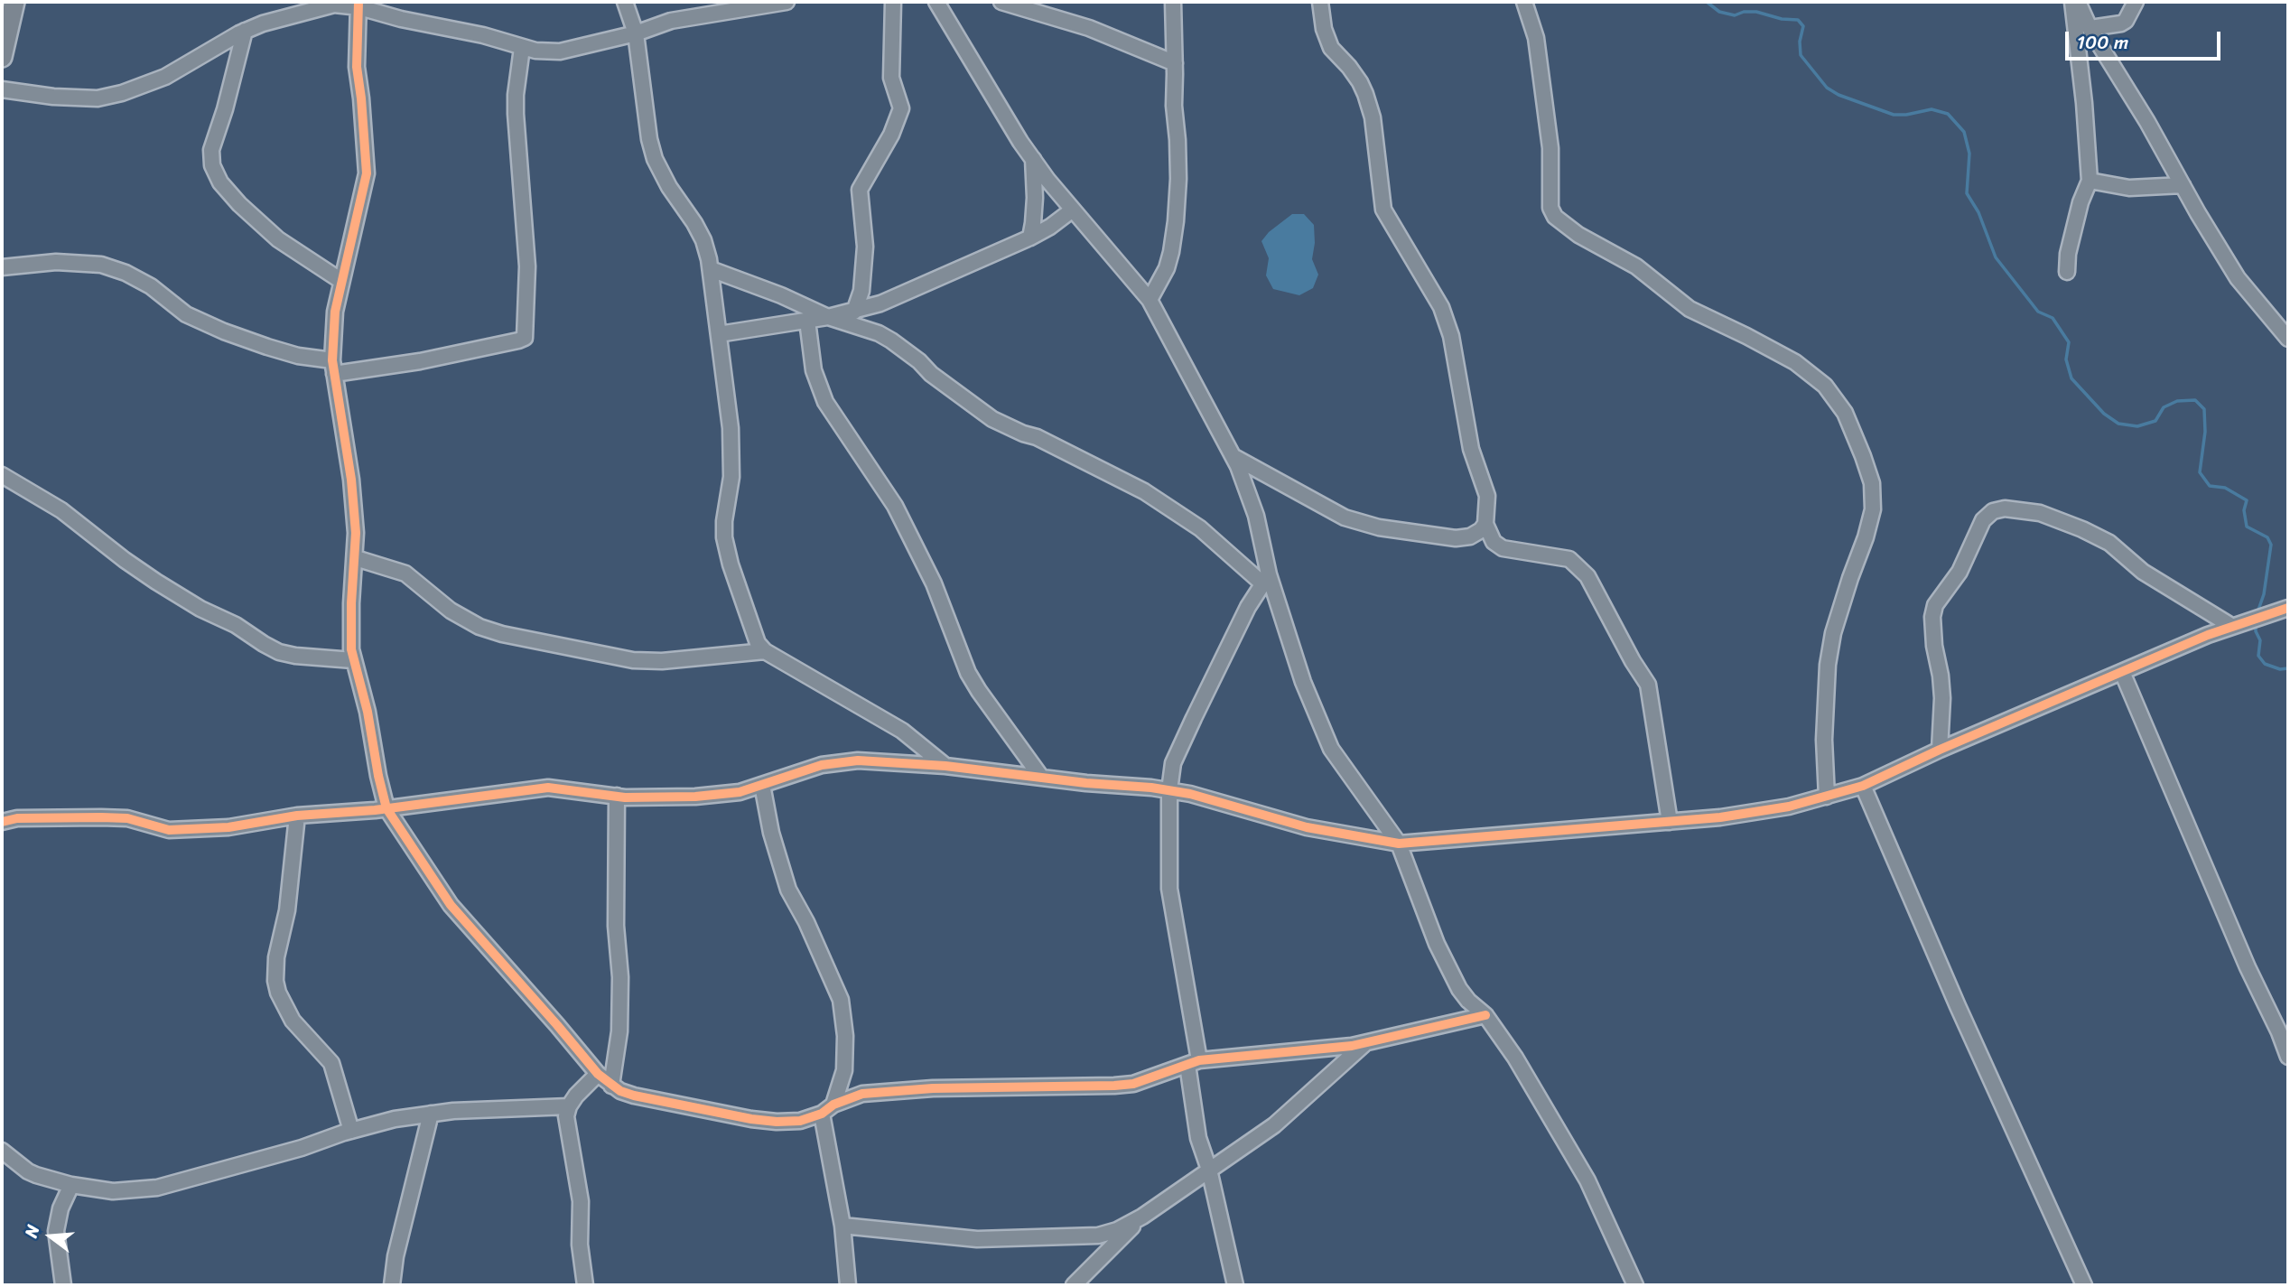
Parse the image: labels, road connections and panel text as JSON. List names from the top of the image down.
{
  "scale_bar": "100 m",
  "north": "left"
}
